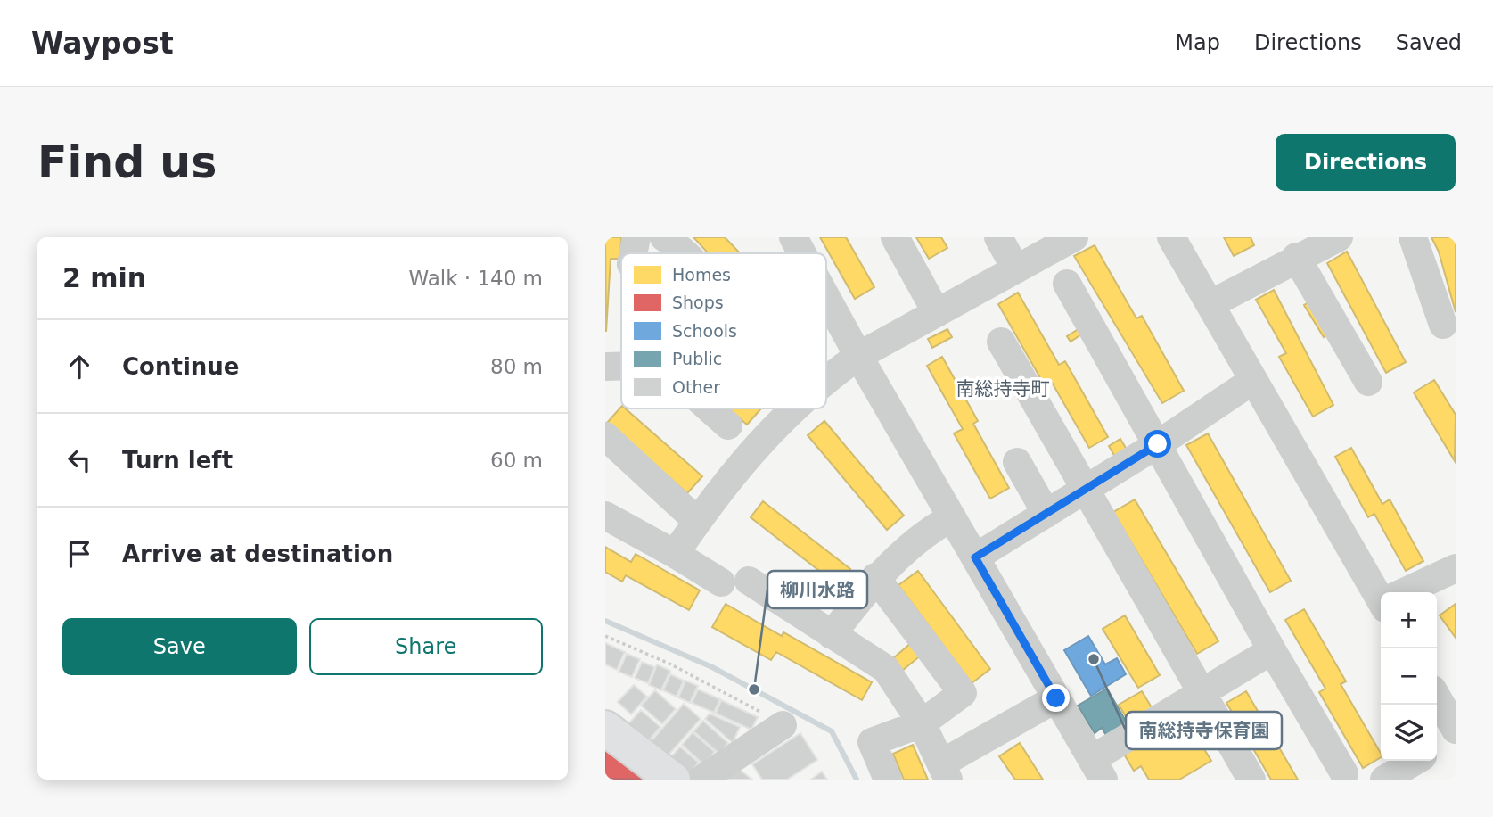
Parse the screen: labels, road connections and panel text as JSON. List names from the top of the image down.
{
  "districts": ["南総持寺町"],
  "places": ["南総持寺保育園", "柳川水路"],
  "legend": [
    "Homes",
    "Shops",
    "Schools",
    "Public",
    "Other"
  ],
  "page": {
    "header": "Waypost",
    "nav": ["Map", "Directions", "Saved"],
    "buttons": [
      "Directions",
      ["Save", "Share"]
    ],
    "title": "Find us",
    "heading": ["2 min", "Walk · 140 m"],
    "list": [
      ["Continue", "80 m"],
      ["Turn left", "60 m"],
      "Arrive at destination"
    ],
    "map_buttons": ["+", "−"]
  }
}
